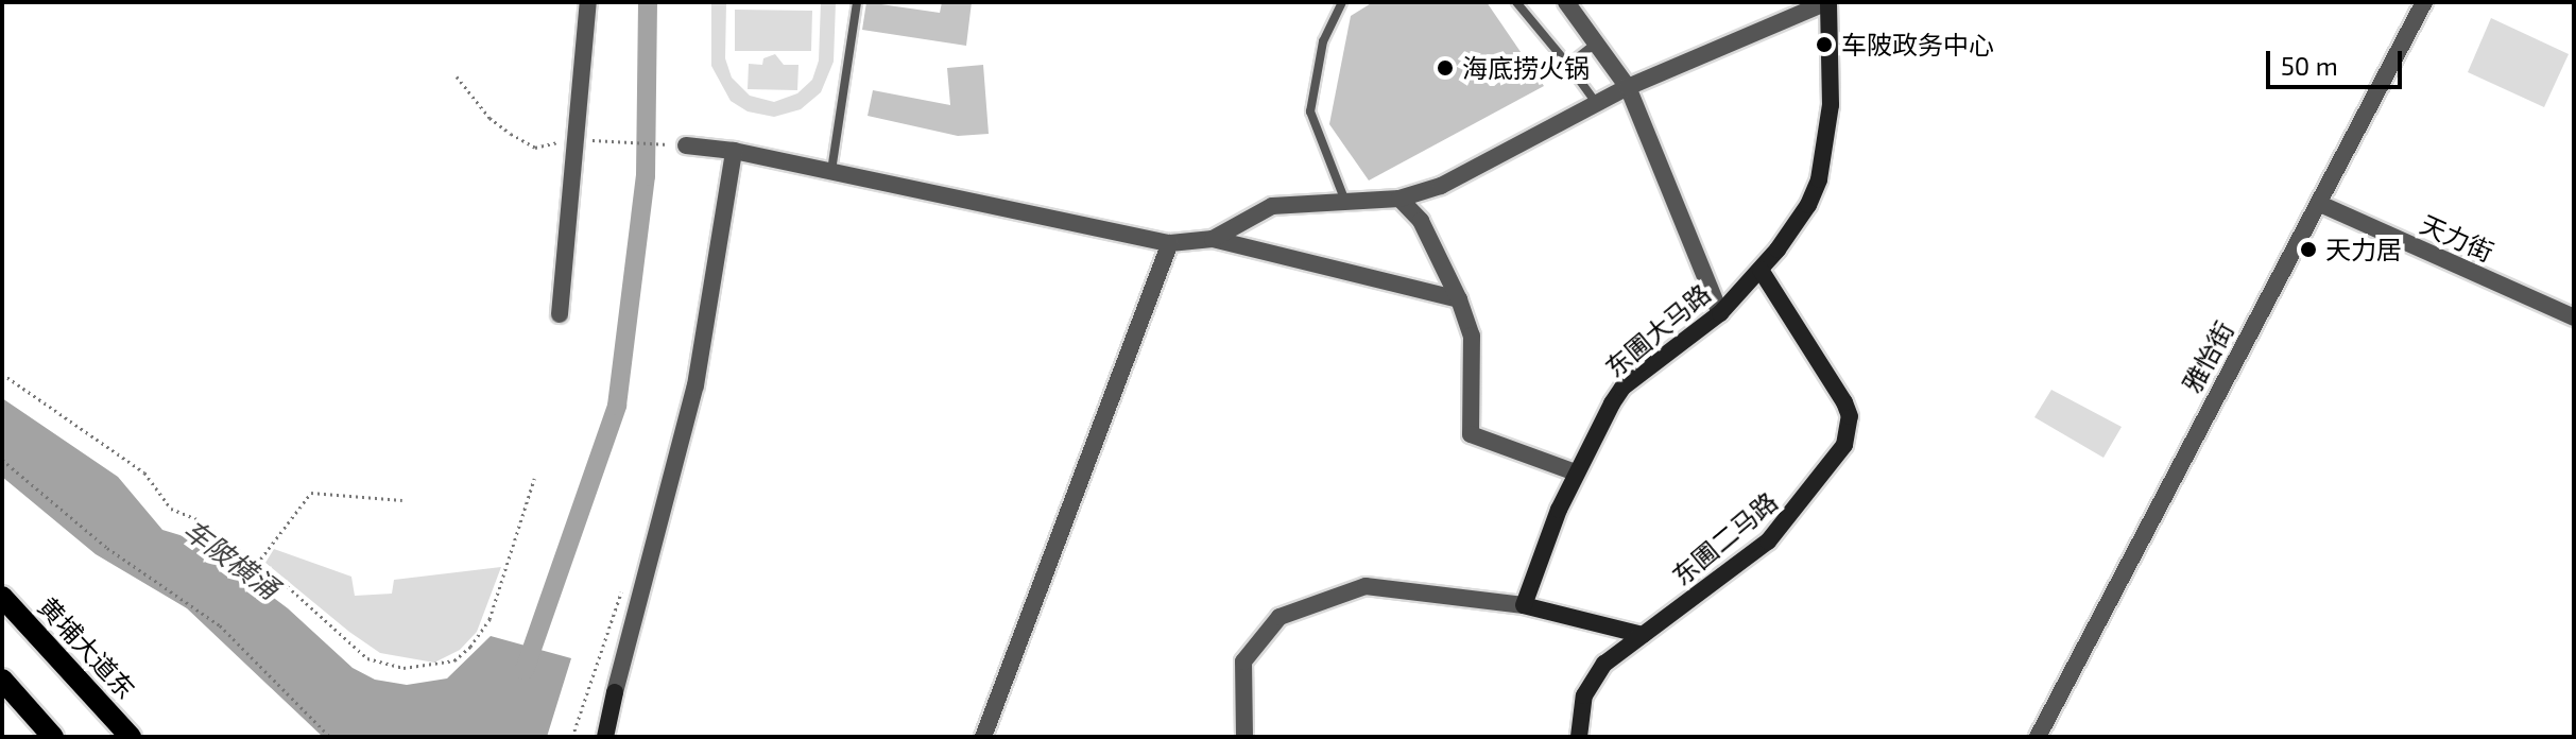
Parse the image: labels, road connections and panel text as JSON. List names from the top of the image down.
{
  "streets": {
    "main road": ["黄埔大道东"],
    "street": [
      "天力街",
      "东圃大马路",
      "雅怡街",
      "东圃二马路"
    ]
  },
  "crossings": [
    ["天力街", "雅怡街"],
    ["东圃大马路", "东圃二马路"]
  ],
  "water": ["车陂横涌"],
  "places": ["车陂政务中心", "海底捞火锅", "天力居"],
  "scale_bar": "50 m"
}
